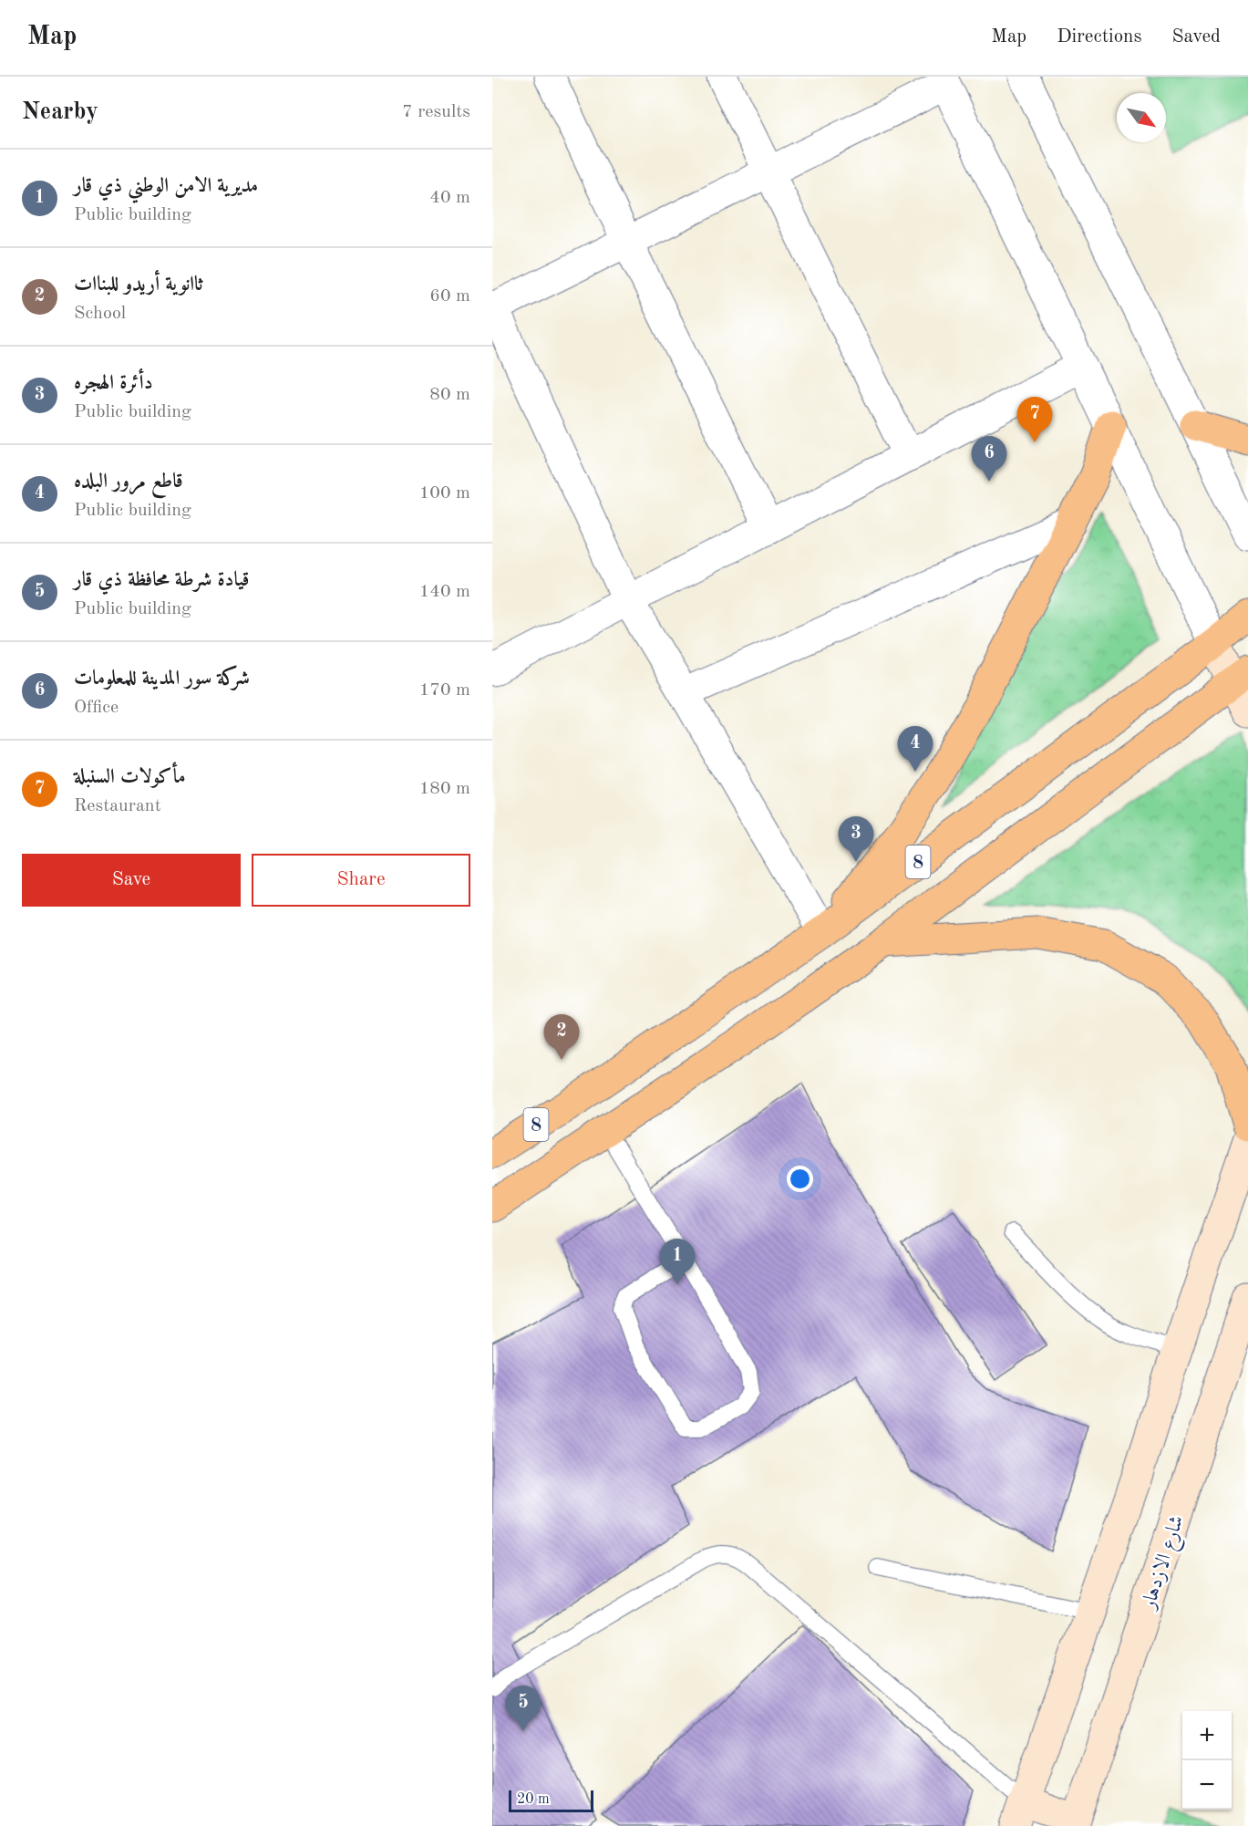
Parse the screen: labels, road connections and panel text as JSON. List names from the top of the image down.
{
  "streets": {
    "highway": ["8"],
    "main road": ["شارع الازدهار"]
  },
  "scale_bar": "20 m",
  "north": "bottom right",
  "page": {
    "header": "Map",
    "nav": ["Map", "Directions", "Saved"],
    "heading": ["Nearby", "7 results"],
    "list": [
      {
        "mark": "1",
        "name": "مديرية الامن الوطني ذي قار",
        "note": "Public building",
        "value": "40 m"
      },
      {
        "mark": "2",
        "name": "ثاانوية أريدو للبناات",
        "note": "School",
        "value": "60 m"
      },
      {
        "mark": "3",
        "name": "دأئرة الهجره",
        "note": "Public building",
        "value": "80 m"
      },
      {
        "mark": "4",
        "name": "قاطع مرور البلده",
        "note": "Public building",
        "value": "100 m"
      },
      {
        "mark": "5",
        "name": "قيادة شرطة محافظة ذي قار",
        "note": "Public building",
        "value": "140 m"
      },
      {
        "mark": "6",
        "name": "شركة سور المدينة للمعلومات",
        "note": "Office",
        "value": "170 m"
      },
      {
        "mark": "7",
        "name": "مأكولات السنبلة",
        "note": "Restaurant",
        "value": "180 m"
      }
    ],
    "pins": [
      "7",
      "6",
      "4",
      "3",
      "2",
      "1",
      "5"
    ],
    "buttons": ["Save", "Share"],
    "map_buttons": ["+", "−"],
    "scale": "20 m"
  }
}
